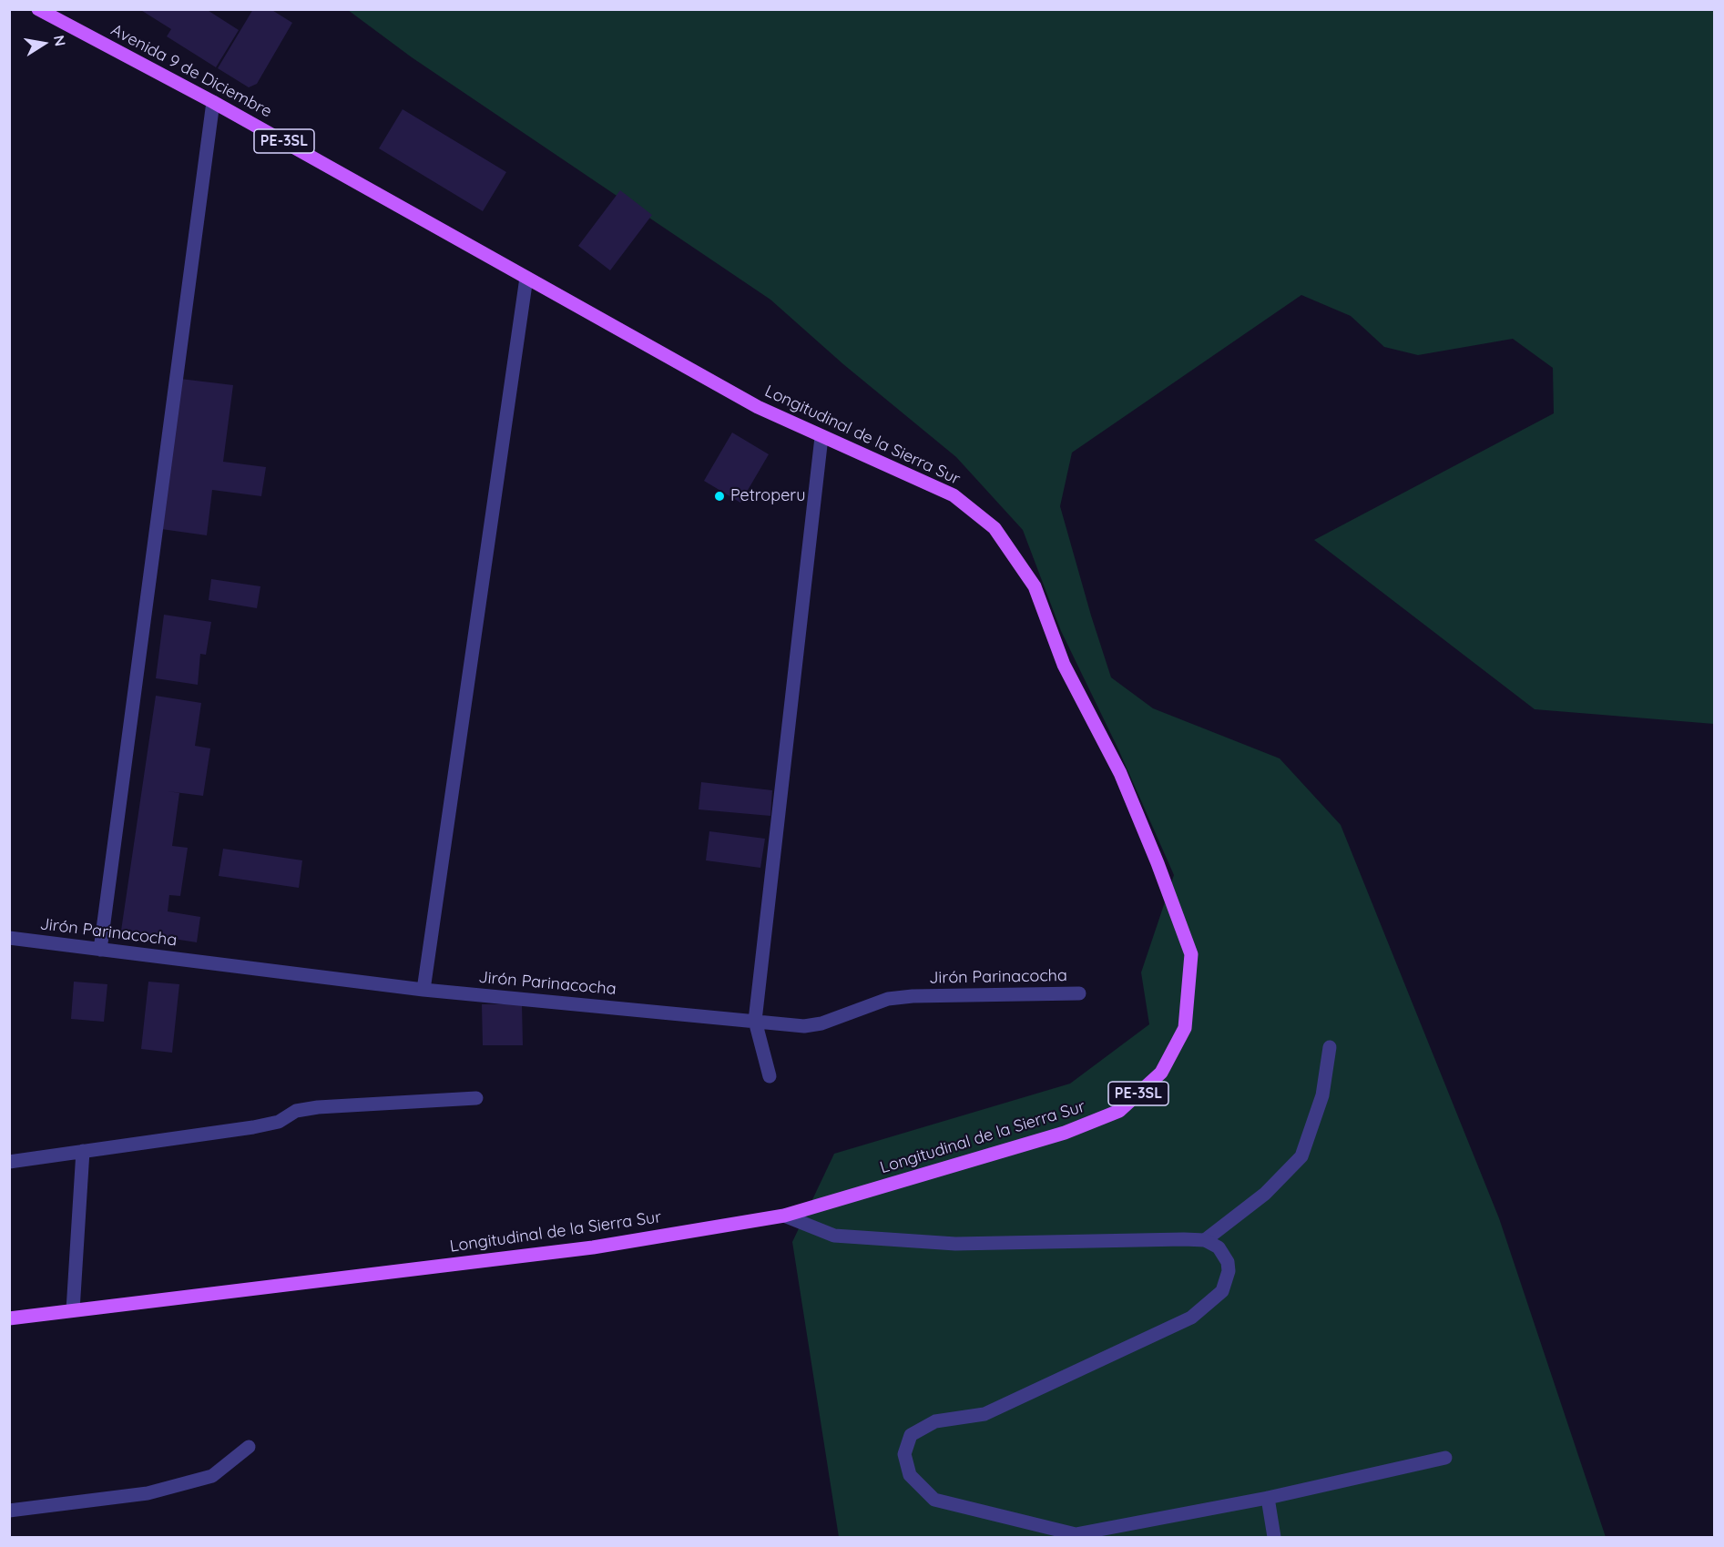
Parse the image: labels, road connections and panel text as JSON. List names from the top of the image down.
{
  "streets": {
    "main road": ["Avenida 9 de Diciembre", "PE-3SL", "Longitudinal de la Sierra Sur"],
    "street": ["Jirón Parinacocha"]
  },
  "crossings": [
    ["Avenida 9 de Diciembre", "Longitudinal de la Sierra Sur"]
  ],
  "places": ["Petroperu"],
  "north": "right"
}
